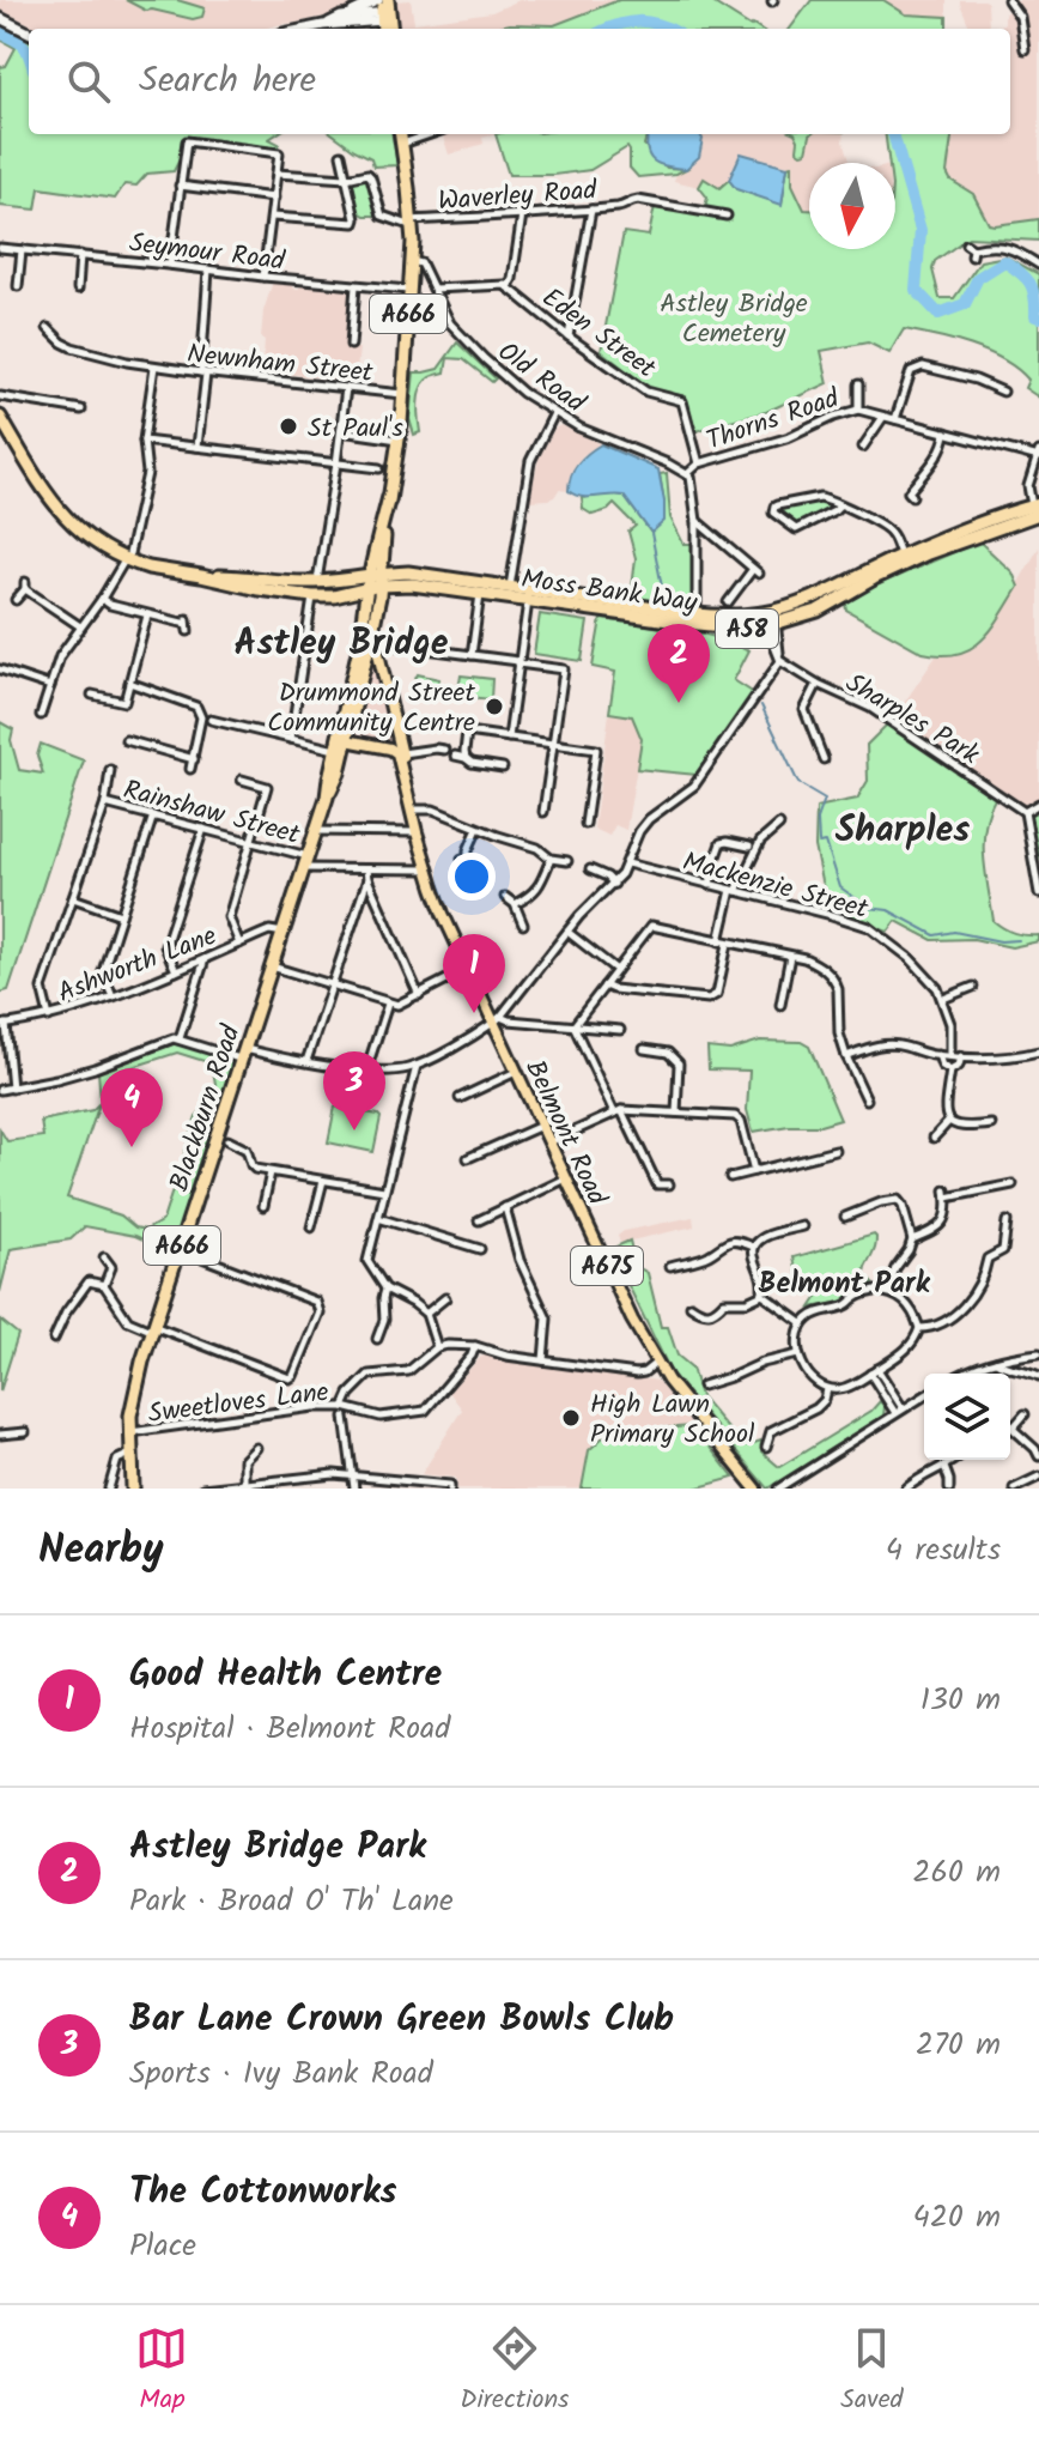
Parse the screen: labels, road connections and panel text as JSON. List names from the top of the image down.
{
  "streets": {
    "highway": [
      "A666",
      "Moss Bank Way",
      "A58",
      "Blackburn Road"
    ],
    "main road": ["Belmont Road", "A675"],
    "street": [
      "Waverley Road",
      "Seymour Road",
      "Eden Street",
      "Newnham Street",
      "Old Road",
      "Thorns Road",
      "Sharples Park",
      "Rainshaw Street",
      "Mackenzie Street",
      "Ashworth Lane",
      "Sweetloves Lane"
    ]
  },
  "crossings": [
    ["Waverley Road", "Blackburn Road"],
    ["Seymour Road", "Blackburn Road"],
    ["Eden Street", "Old Road"],
    ["Eden Street", "Thorns Road"],
    ["Newnham Street", "Blackburn Road"],
    ["Old Road", "Thorns Road"],
    ["Old Road", "Blackburn Road"],
    ["Moss Bank Way", "A58"],
    ["Moss Bank Way", "Blackburn Road"],
    ["A58", "Blackburn Road"],
    ["Rainshaw Street", "Blackburn Road"],
    ["Rainshaw Street", "Belmont Road"],
    ["Ashworth Lane", "Blackburn Road"],
    ["Blackburn Road", "Sweetloves Lane"]
  ],
  "districts": ["Astley Bridge", "Sharples", "Belmont Park"],
  "parks": ["Astley Bridge Cemetery"],
  "places": ["St Paul's", "Drummond Street Community Centre", "High Lawn Primary School"],
  "north": "bottom",
  "page": {
    "search": "Search here",
    "pins": [
      "2",
      "1",
      "3",
      "4"
    ],
    "heading": ["Nearby", "4 results"],
    "list": [
      {
        "mark": "1",
        "name": "Good Health Centre",
        "note": "Hospital · Belmont Road",
        "value": "130 m"
      },
      {
        "mark": "2",
        "name": "Astley Bridge Park",
        "note": "Park · Broad O' Th' Lane",
        "value": "260 m"
      },
      {
        "mark": "3",
        "name": "Bar Lane Crown Green Bowls Club",
        "note": "Sports · Ivy Bank Road",
        "value": "270 m"
      },
      {
        "mark": "4",
        "name": "The Cottonworks",
        "note": "Place",
        "value": "420 m"
      }
    ],
    "nav": ["Map", "Directions", "Saved"]
  }
}
